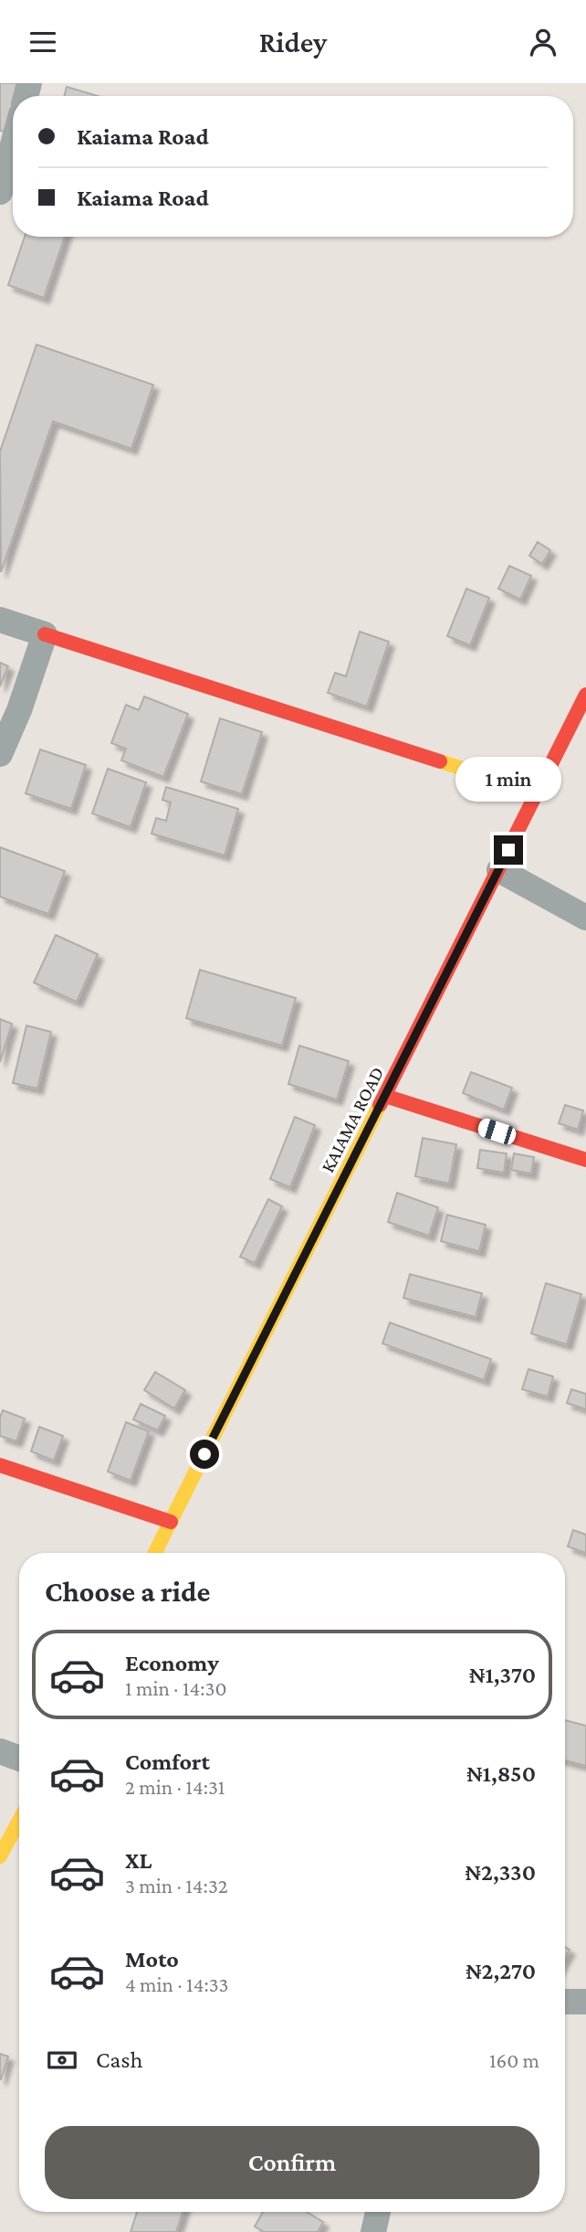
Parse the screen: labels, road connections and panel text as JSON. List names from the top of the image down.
{
  "streets": {
    "main road": ["KAIAMA ROAD"]
  },
  "page": {
    "header": "Ridey",
    "banner": ["Kaiama Road", "Kaiama Road"],
    "bubble": "1 min",
    "heading": "Choose a ride",
    "list": [
      {
        "name": "Economy",
        "note": "1 min · 14:30",
        "value": "₦1,370"
      },
      {
        "name": "Comfort",
        "note": "2 min · 14:31",
        "value": "₦1,850"
      },
      {
        "name": "XL",
        "note": "3 min · 14:32",
        "value": "₦2,330"
      },
      {
        "name": "Moto",
        "note": "4 min · 14:33",
        "value": "₦2,270"
      }
    ],
    "pay": ["Cash", "160 m"],
    "buttons": "Confirm"
  }
}
